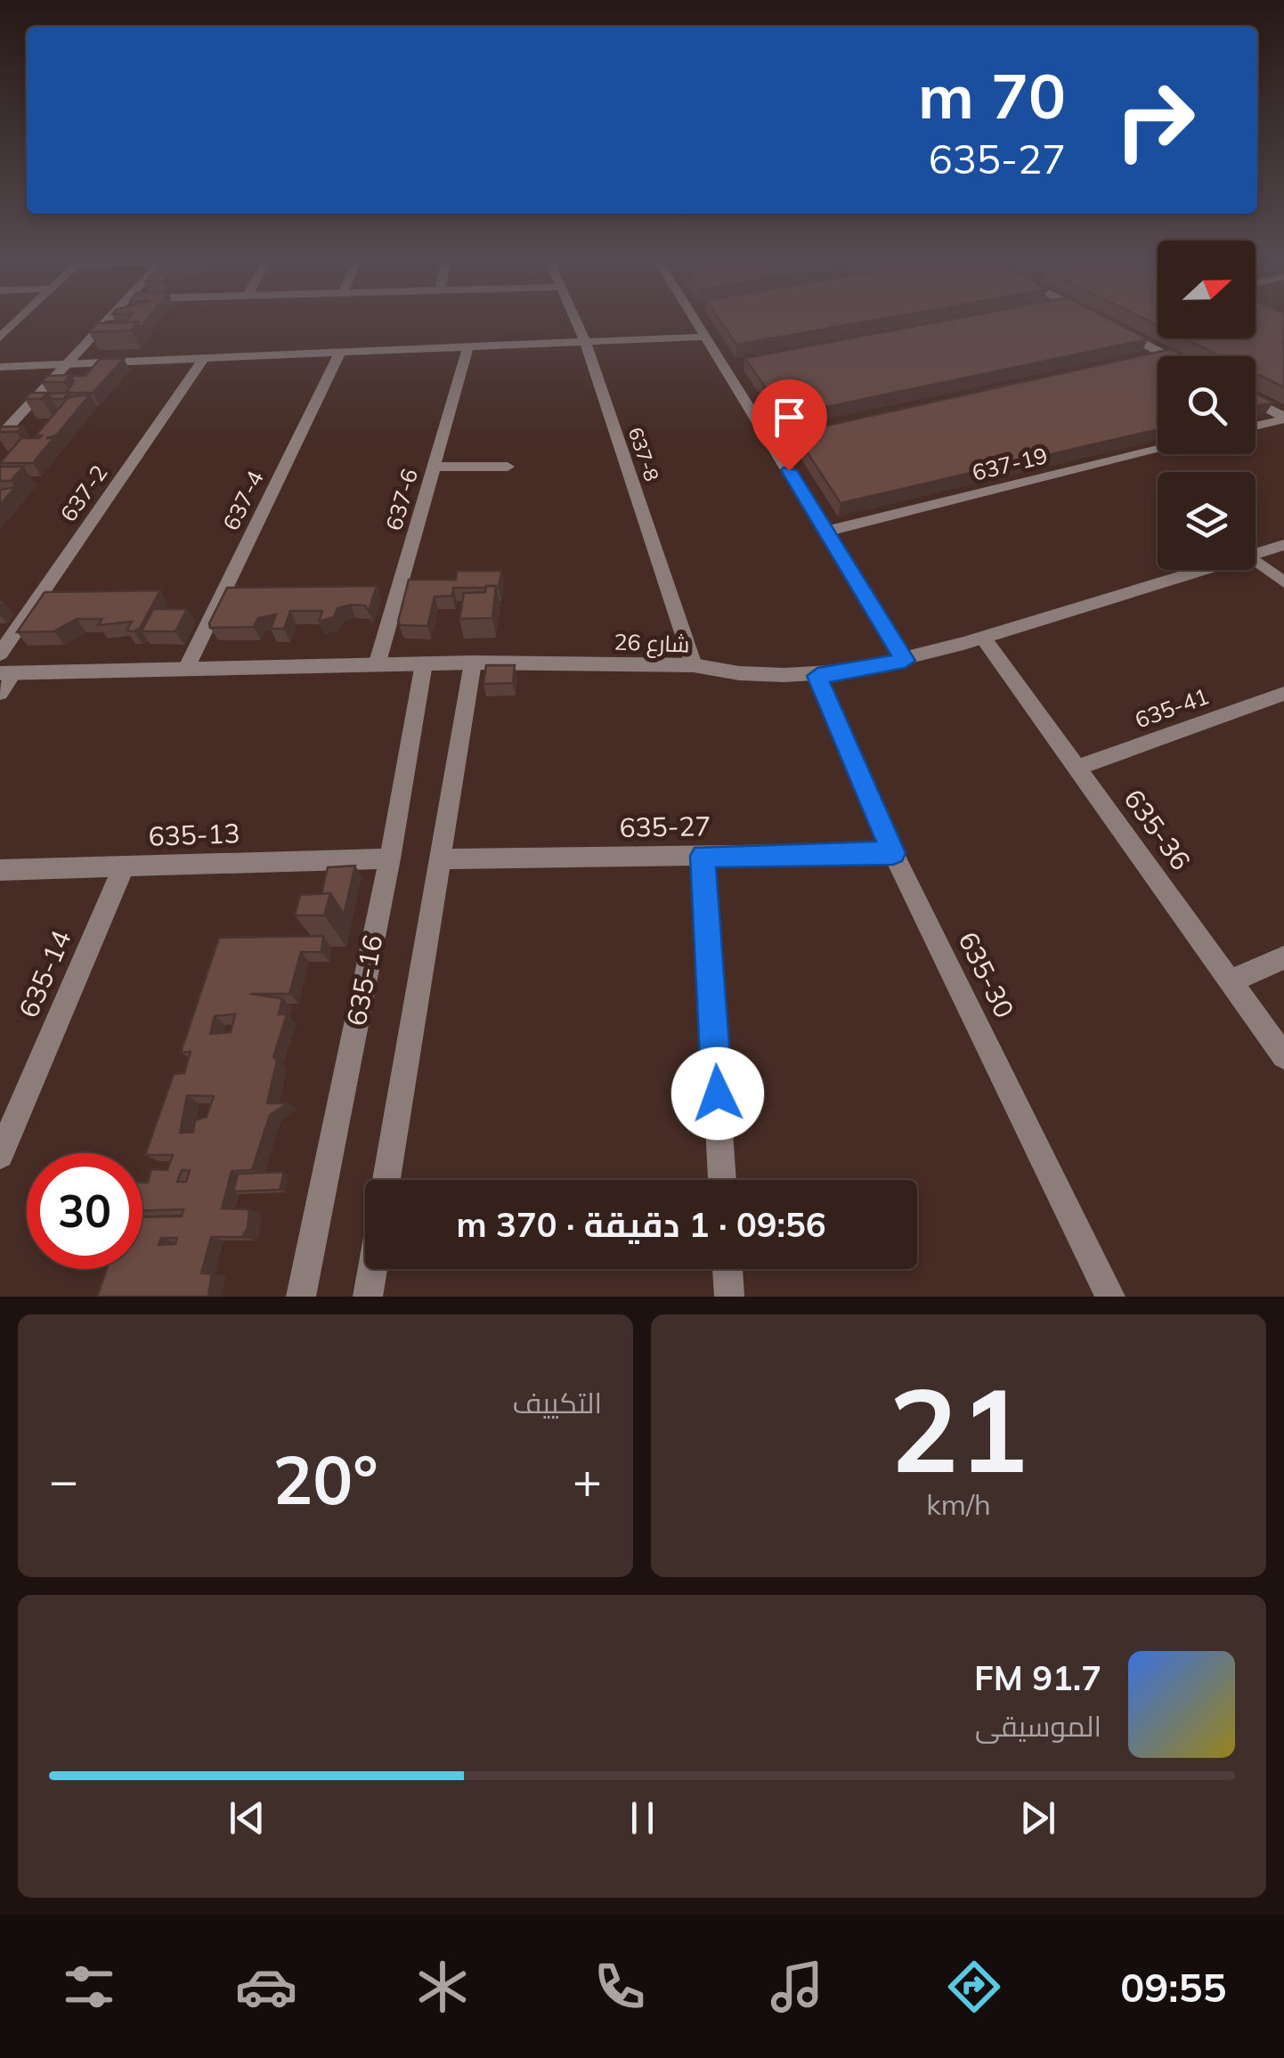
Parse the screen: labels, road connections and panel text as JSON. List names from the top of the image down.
{
  "streets": {
    "street": [
      "637-8",
      "637-19",
      "637-2",
      "637-6",
      "637-4",
      "شارع 26",
      "635-41",
      "635-27",
      "635-36",
      "635-13",
      "635-14",
      "635-30",
      "635-16"
    ]
  },
  "crossings": [
    ["637-8", "شارع 26"],
    ["637-6", "شارع 26"],
    ["637-4", "شارع 26"],
    ["شارع 26", "635-36"],
    ["شارع 26", "635-30"],
    ["شارع 26", "635-16"],
    ["635-41", "635-36"],
    ["635-27", "635-30"],
    ["635-13", "635-14"],
    ["635-13", "635-16"]
  ],
  "north": "right",
  "page": {
    "turn": ["70 m", "635-27"],
    "limit": "30",
    "trip": "09:56 · 1 دقيقة · 370 m",
    "tile": [
      ["21", "km/h"],
      "التكييف"
    ],
    "heat": ["−", "20°", "+"],
    "song": ["91.7 FM", "الموسيقى"],
    "tabs": "09:55"
  }
}
